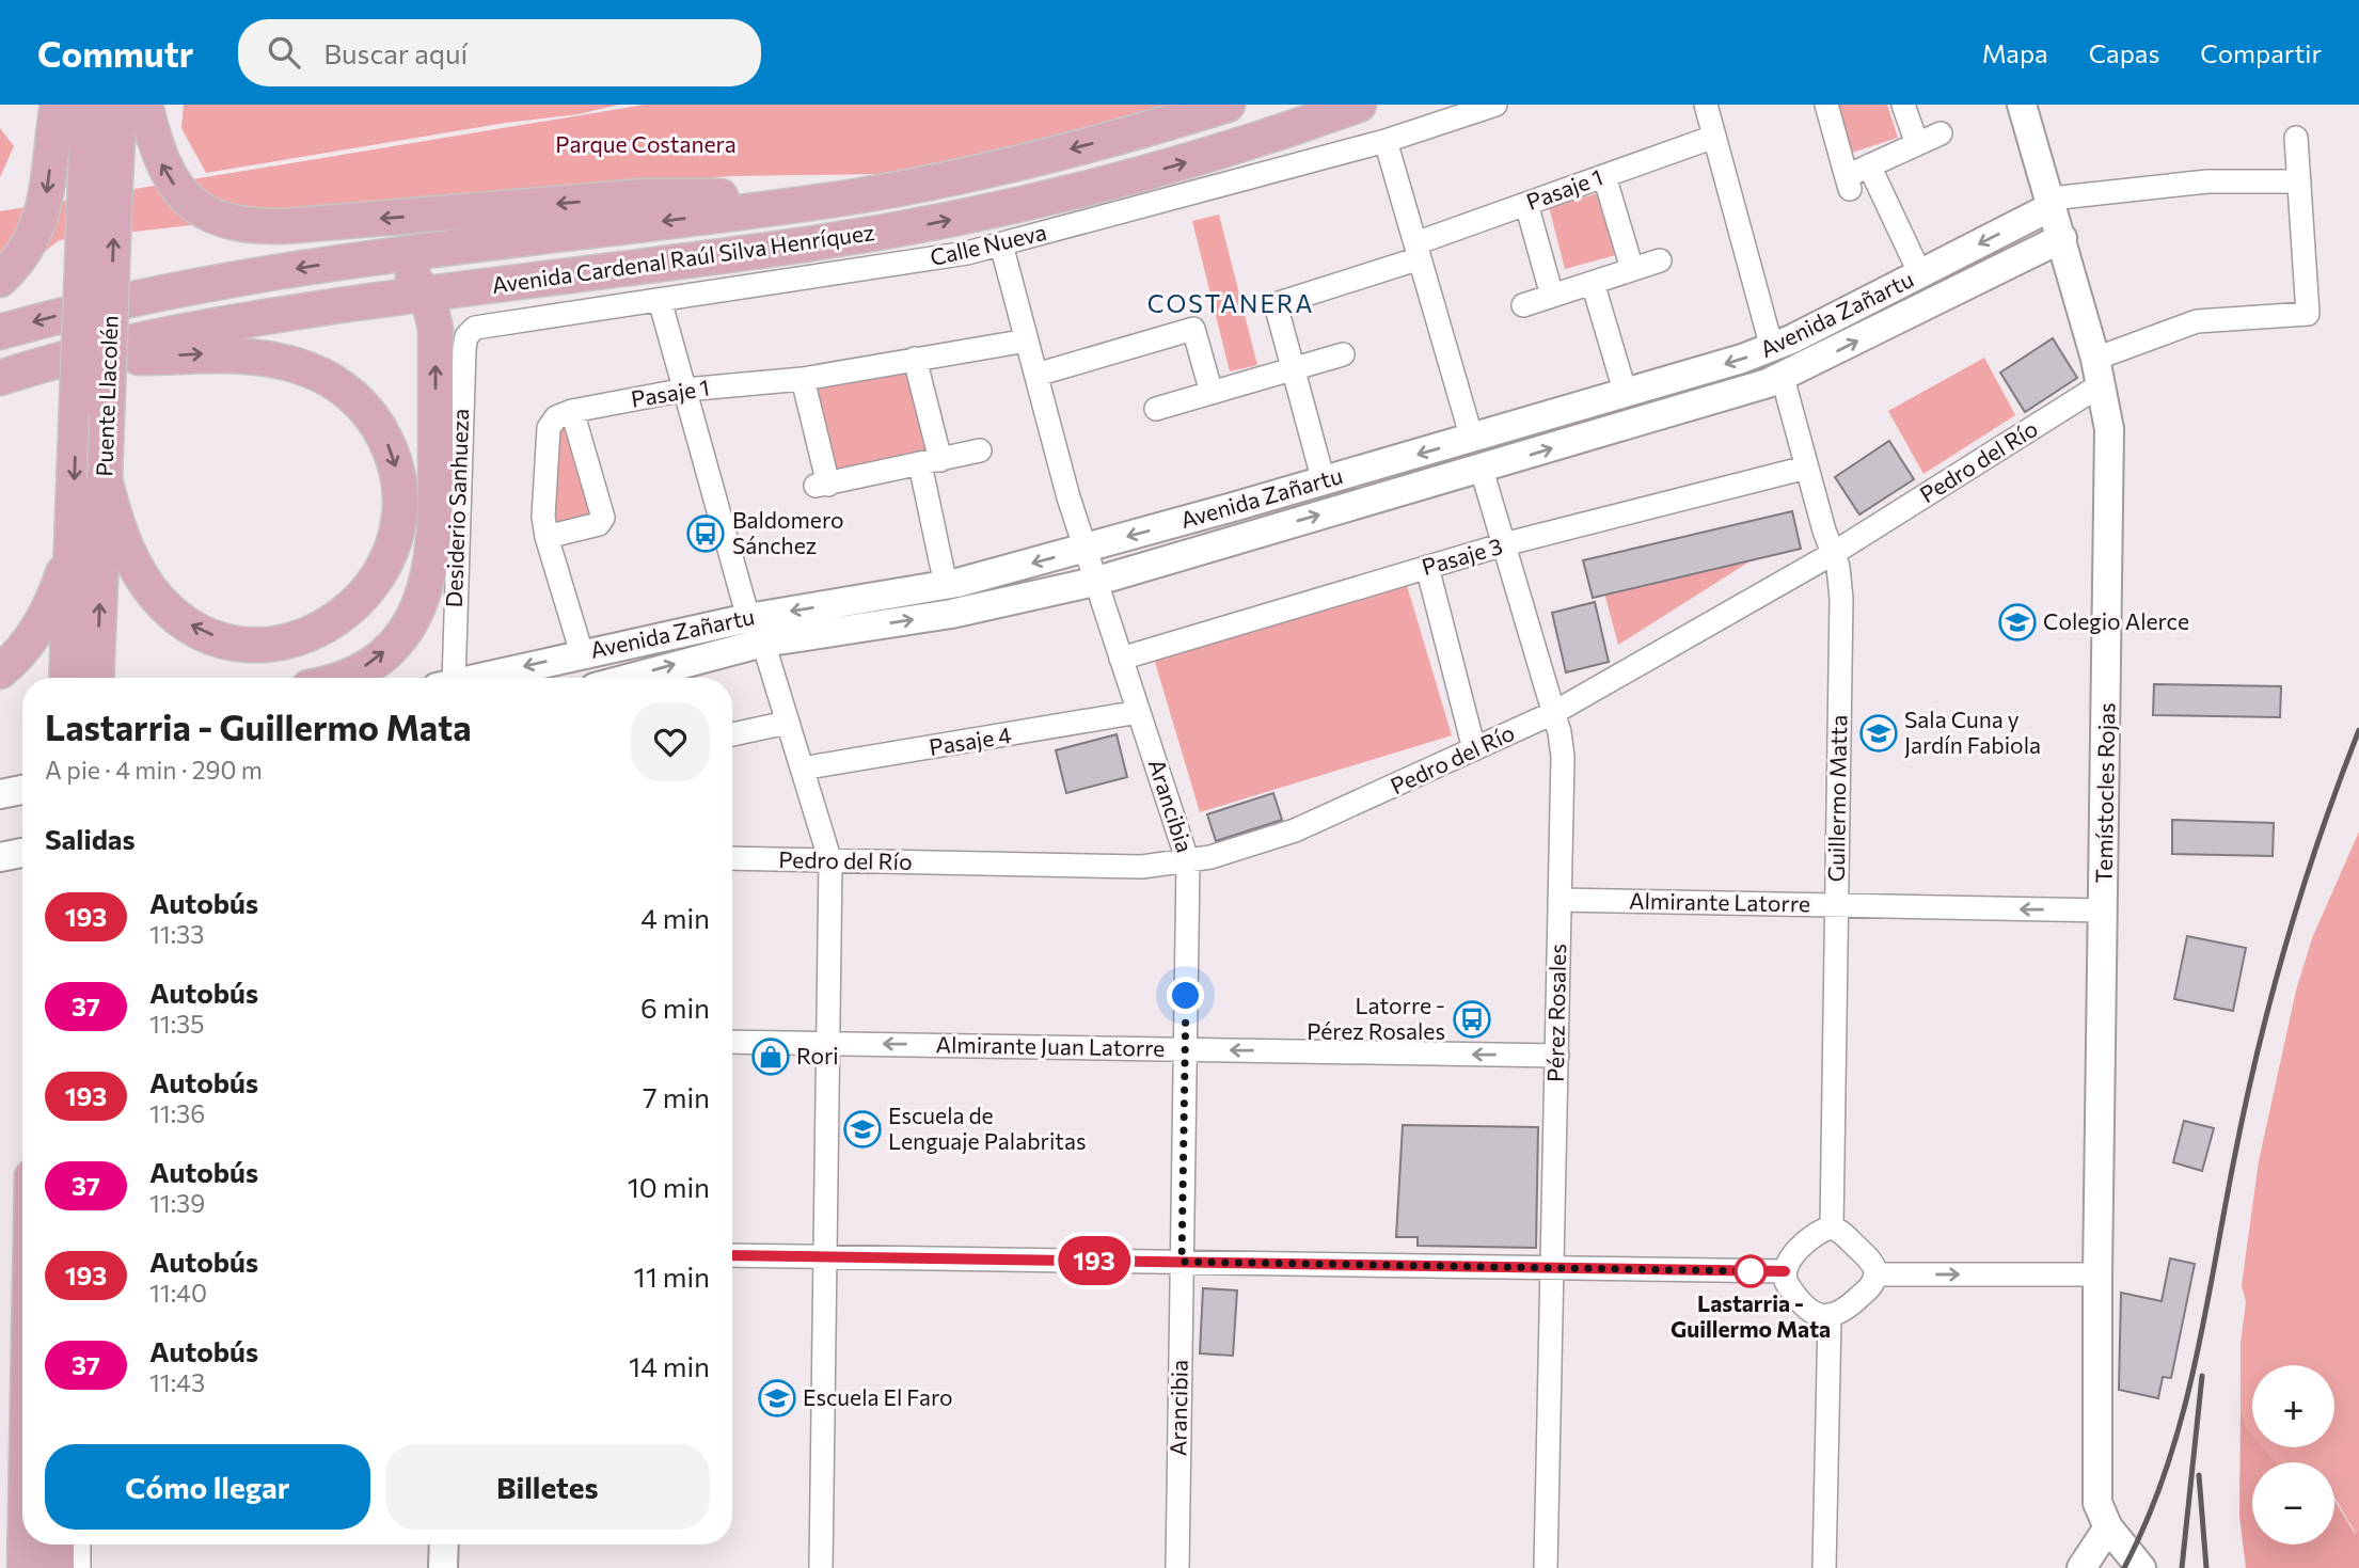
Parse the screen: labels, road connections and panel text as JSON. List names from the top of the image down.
{
  "streets": {
    "main road": ["Avenida Cardenal Raúl Silva Henríquez", "Puente Llacolén"],
    "street": [
      "Pasaje 1",
      "Calle Nueva",
      "Avenida Zañartu",
      "Pedro del Río",
      "Desiderio Sanhueza",
      "Pasaje 3",
      "Pasaje 4",
      "Temístocles Rojas",
      "Guillermo Matta",
      "Arancibia",
      "Almirante Latorre",
      "Pérez Rosales",
      "Almirante Juan Latorre"
    ]
  },
  "crossings": [
    ["Pasaje 1", "Arancibia"],
    ["Calle Nueva", "Desiderio Sanhueza"],
    ["Calle Nueva", "Arancibia"],
    ["Avenida Zañartu", "Temístocles Rojas"],
    ["Avenida Zañartu", "Guillermo Matta"],
    ["Avenida Zañartu", "Arancibia"],
    ["Avenida Zañartu", "Pérez Rosales"],
    ["Pedro del Río", "Temístocles Rojas"],
    ["Pedro del Río", "Guillermo Matta"],
    ["Pedro del Río", "Arancibia"],
    ["Pedro del Río", "Pérez Rosales"],
    ["Pasaje 3", "Guillermo Matta"],
    ["Pasaje 3", "Arancibia"],
    ["Pasaje 3", "Pérez Rosales"],
    ["Pasaje 4", "Arancibia"],
    ["Temístocles Rojas", "Almirante Latorre"],
    ["Guillermo Matta", "Almirante Latorre"],
    ["Arancibia", "Almirante Juan Latorre"],
    ["Almirante Latorre", "Pérez Rosales"],
    ["Pérez Rosales", "Almirante Juan Latorre"]
  ],
  "one_way": ["Almirante Latorre", "Almirante Juan Latorre"],
  "districts": ["COSTANERA"],
  "parks": ["Parque Costanera"],
  "places": {
    "bus stop": ["Baldomero Sánchez", "Latorre - Pérez Rosales"],
    "school or university": [
      "Colegio Alerce",
      "Sala Cuna y Jardín Fabiola",
      "Escuela de Lenguaje Palabritas",
      "Escuela El Faro"
    ],
    "shop": ["Rori"],
    "other": ["Lastarria - Guillermo Mata"]
  },
  "lines": ["bus line 193"],
  "page": {
    "header": "Commutr",
    "search": "Buscar aquí",
    "nav": ["Mapa", "Capas", "Compartir"],
    "on_map": "193",
    "heading": [
      ["Lastarria - Guillermo Mata", "A pie · 4 min · 290 m"],
      "Salidas"
    ],
    "list": [
      {
        "mark": "193",
        "name": "Autobús",
        "note": "11:33",
        "value": "4 min"
      },
      {
        "mark": "37",
        "name": "Autobús",
        "note": "11:35",
        "value": "6 min"
      },
      {
        "mark": "193",
        "name": "Autobús",
        "note": "11:36",
        "value": "7 min"
      },
      {
        "mark": "37",
        "name": "Autobús",
        "note": "11:39",
        "value": "10 min"
      },
      {
        "mark": "193",
        "name": "Autobús",
        "note": "11:40",
        "value": "11 min"
      },
      {
        "mark": "37",
        "name": "Autobús",
        "note": "11:43",
        "value": "14 min"
      }
    ],
    "map_buttons": ["+", "−"],
    "buttons": ["Cómo llegar", "Billetes"]
  }
}
